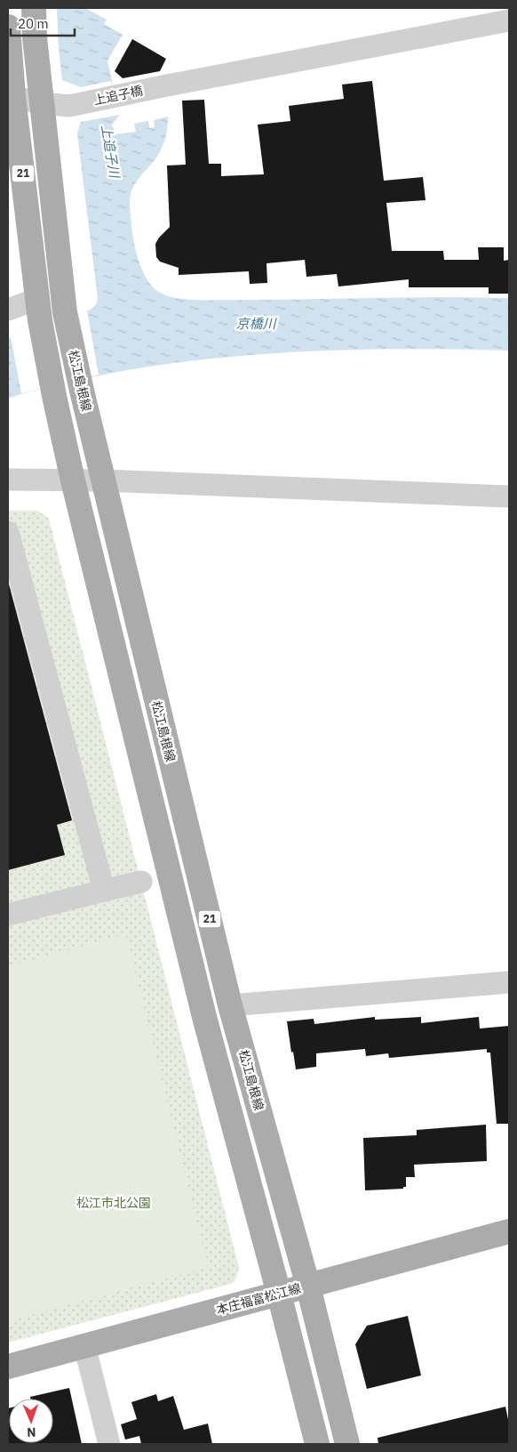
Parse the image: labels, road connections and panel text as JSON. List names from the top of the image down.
{
  "streets": {
    "main road": ["21", "松江島根線", "本庄福富松江線"],
    "street": ["上追子橋"]
  },
  "crossings": [
    ["上追子橋", "21"],
    ["上追子橋", "松江島根線"],
    ["21", "本庄福富松江線"],
    ["松江島根線", "本庄福富松江線"]
  ],
  "water": ["上追子川", "京橋川"],
  "parks": ["松江市北公園"],
  "scale_bar": "20 m",
  "north": "bottom"
}
